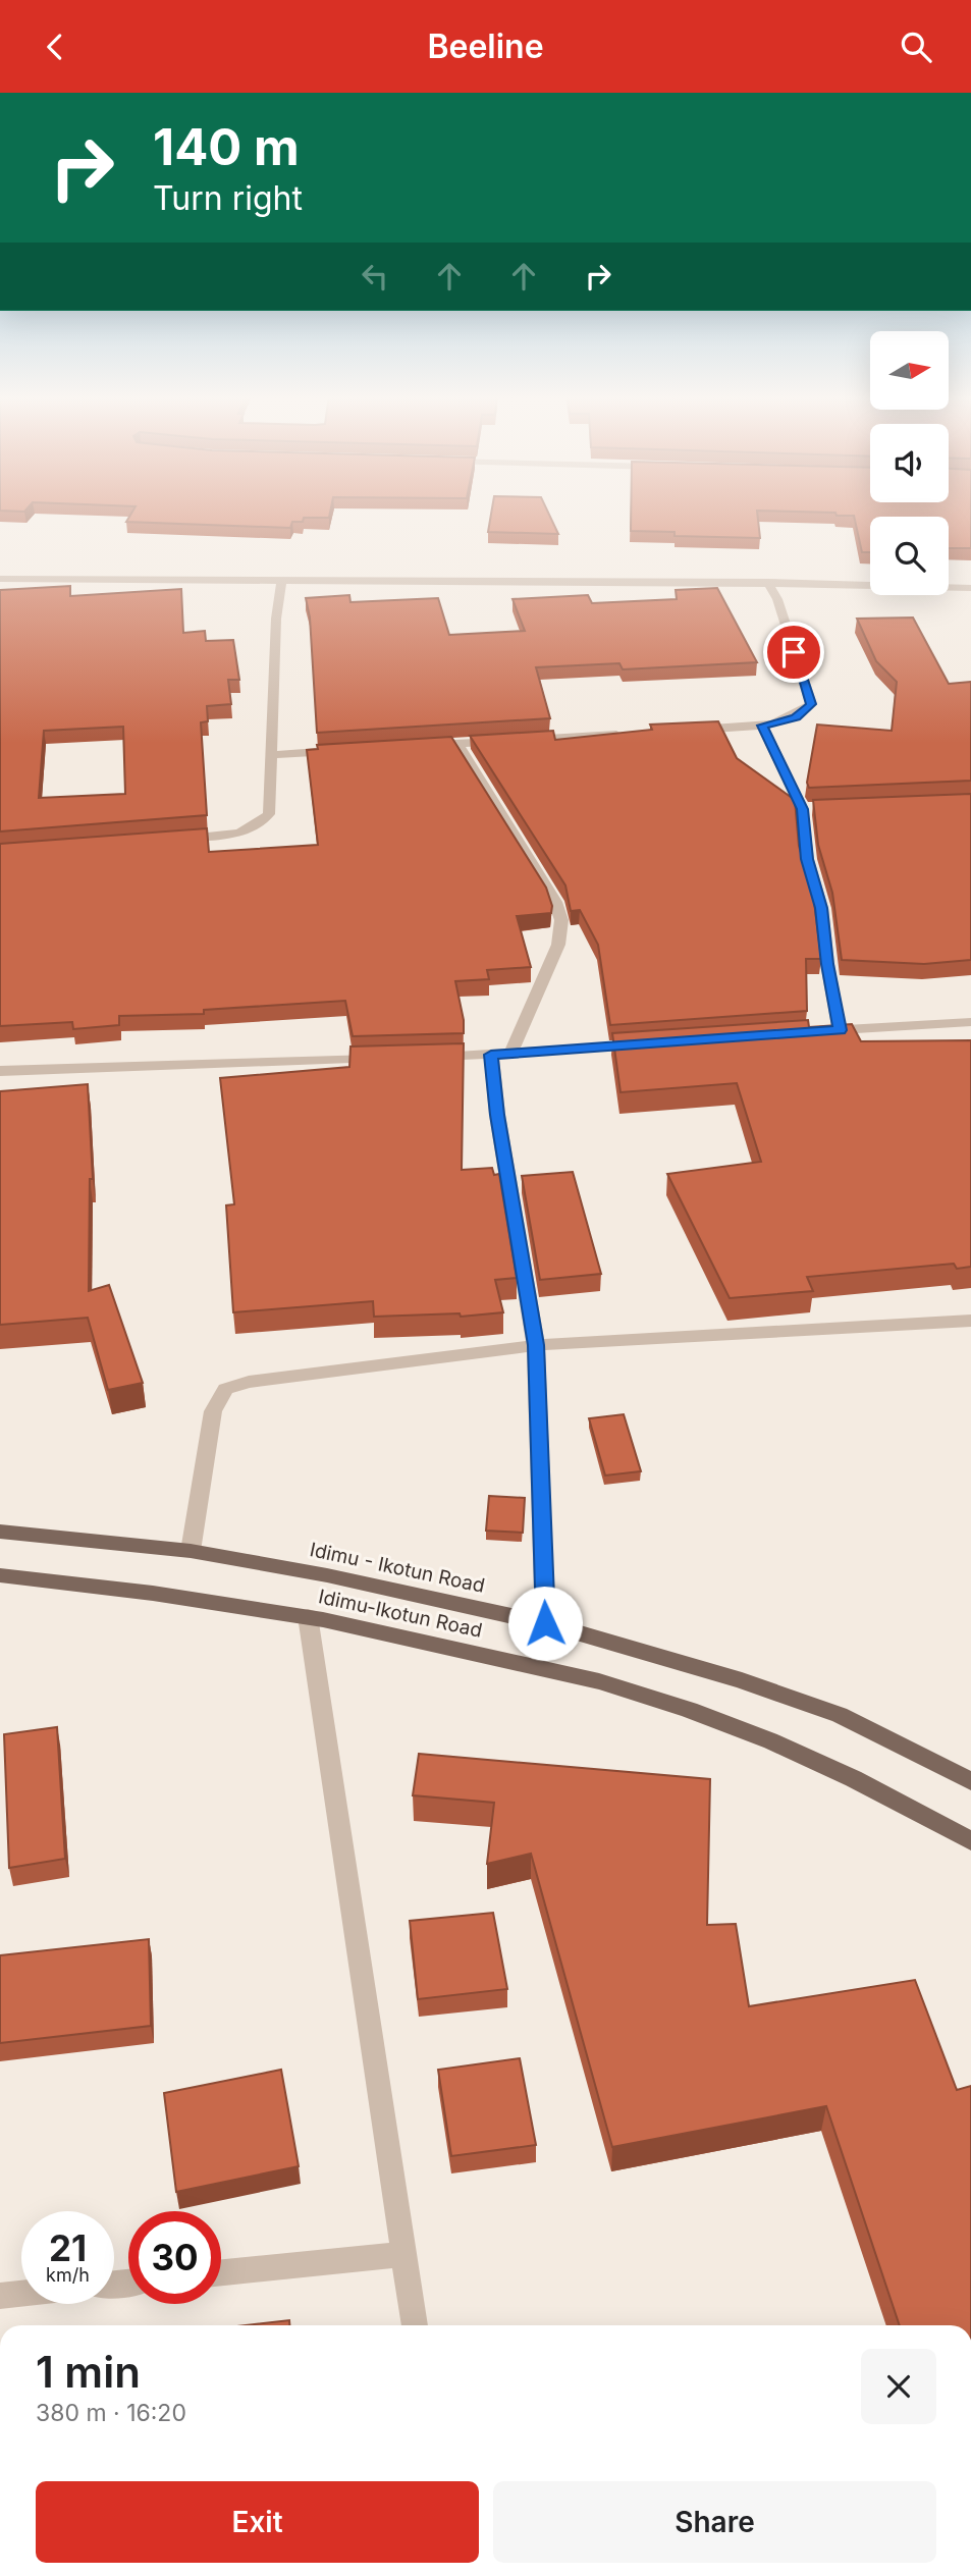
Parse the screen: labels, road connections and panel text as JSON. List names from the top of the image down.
{
  "streets": {
    "main road": ["Idimu - Ikotun Road", "Idimu-Ikotun Road"]
  },
  "north": "right",
  "page": {
    "header": "Beeline",
    "turn": ["140 m", "Turn right"],
    "speed": "21 km/h",
    "limit": "30",
    "heading": ["1 min", "380 m · 16:20"],
    "buttons": ["Exit", "Share"]
  }
}
